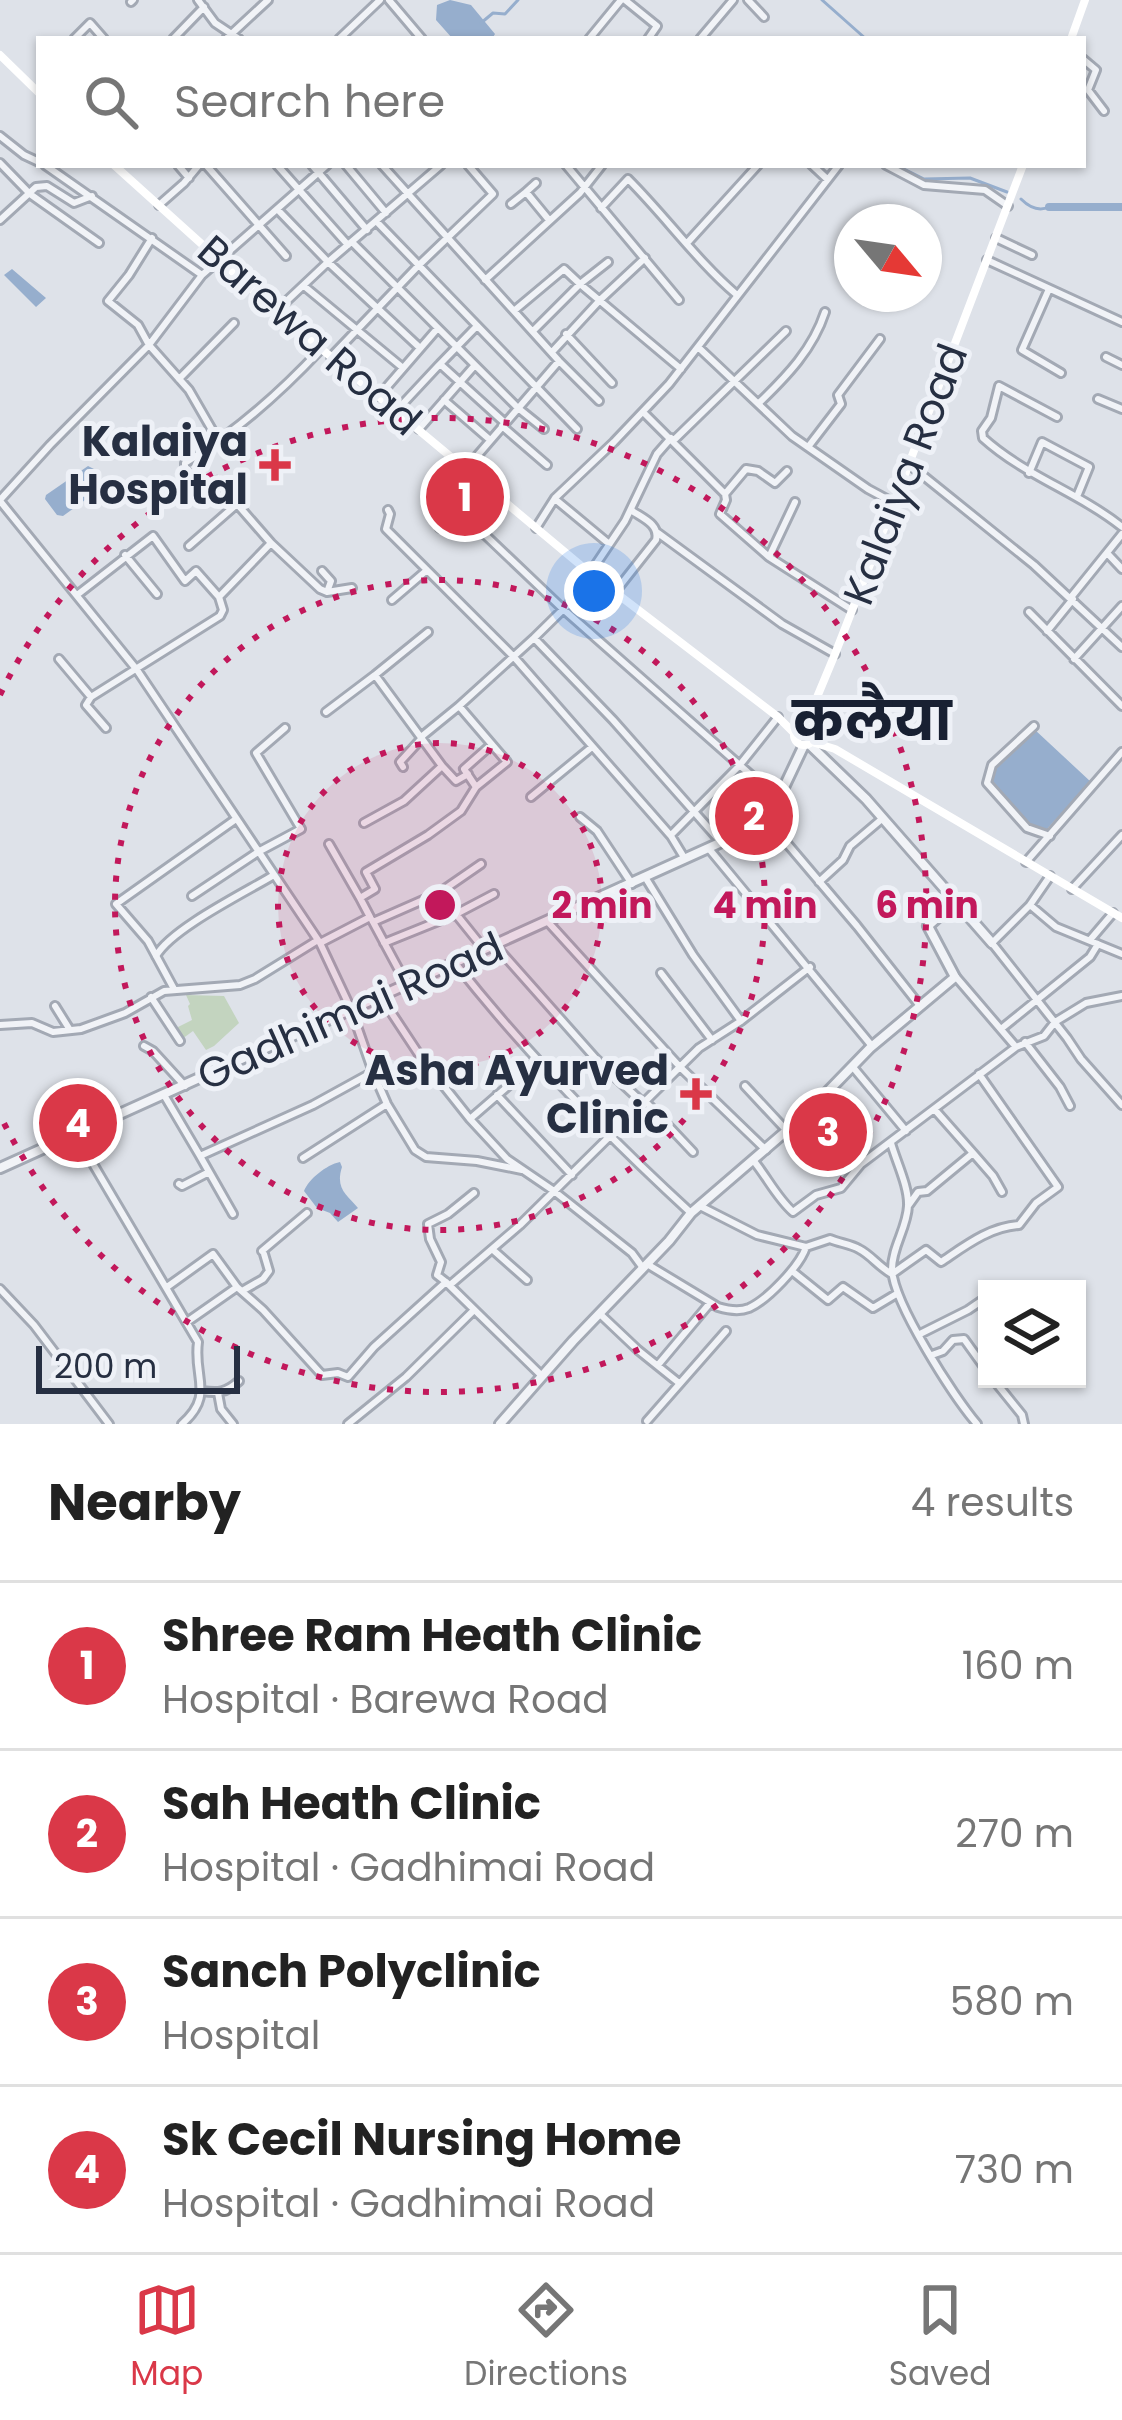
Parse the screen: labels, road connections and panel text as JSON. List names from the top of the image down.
{
  "streets": {
    "main road": ["Barewa Road", "Kalaiya Road"],
    "street": ["Gadhimai Road"]
  },
  "crossings": [
    ["Barewa Road", "Kalaiya Road"]
  ],
  "districts": ["कलैया"],
  "places": {
    "health": ["Kalaiya Hospital", "Asha Ayurved Clinic"]
  },
  "scale_bar": "200 m",
  "north": "bottom right",
  "page": {
    "search": "Search here",
    "pins": [
      "1",
      "2",
      "4",
      "3"
    ],
    "scale": "200 m",
    "heading": ["Nearby", "4 results"],
    "list": [
      {
        "mark": "1",
        "name": "Shree Ram Heath Clinic",
        "note": "Hospital · Barewa Road",
        "value": "160 m"
      },
      {
        "mark": "2",
        "name": "Sah Heath Clinic",
        "note": "Hospital · Gadhimai Road",
        "value": "270 m"
      },
      {
        "mark": "3",
        "name": "Sanch Polyclinic",
        "note": "Hospital",
        "value": "580 m"
      },
      {
        "mark": "4",
        "name": "Sk Cecil Nursing Home",
        "note": "Hospital · Gadhimai Road",
        "value": "730 m"
      }
    ],
    "nav": ["Map", "Directions", "Saved"]
  },
  "rings": ["2 min", "4 min", "6 min"]
}
